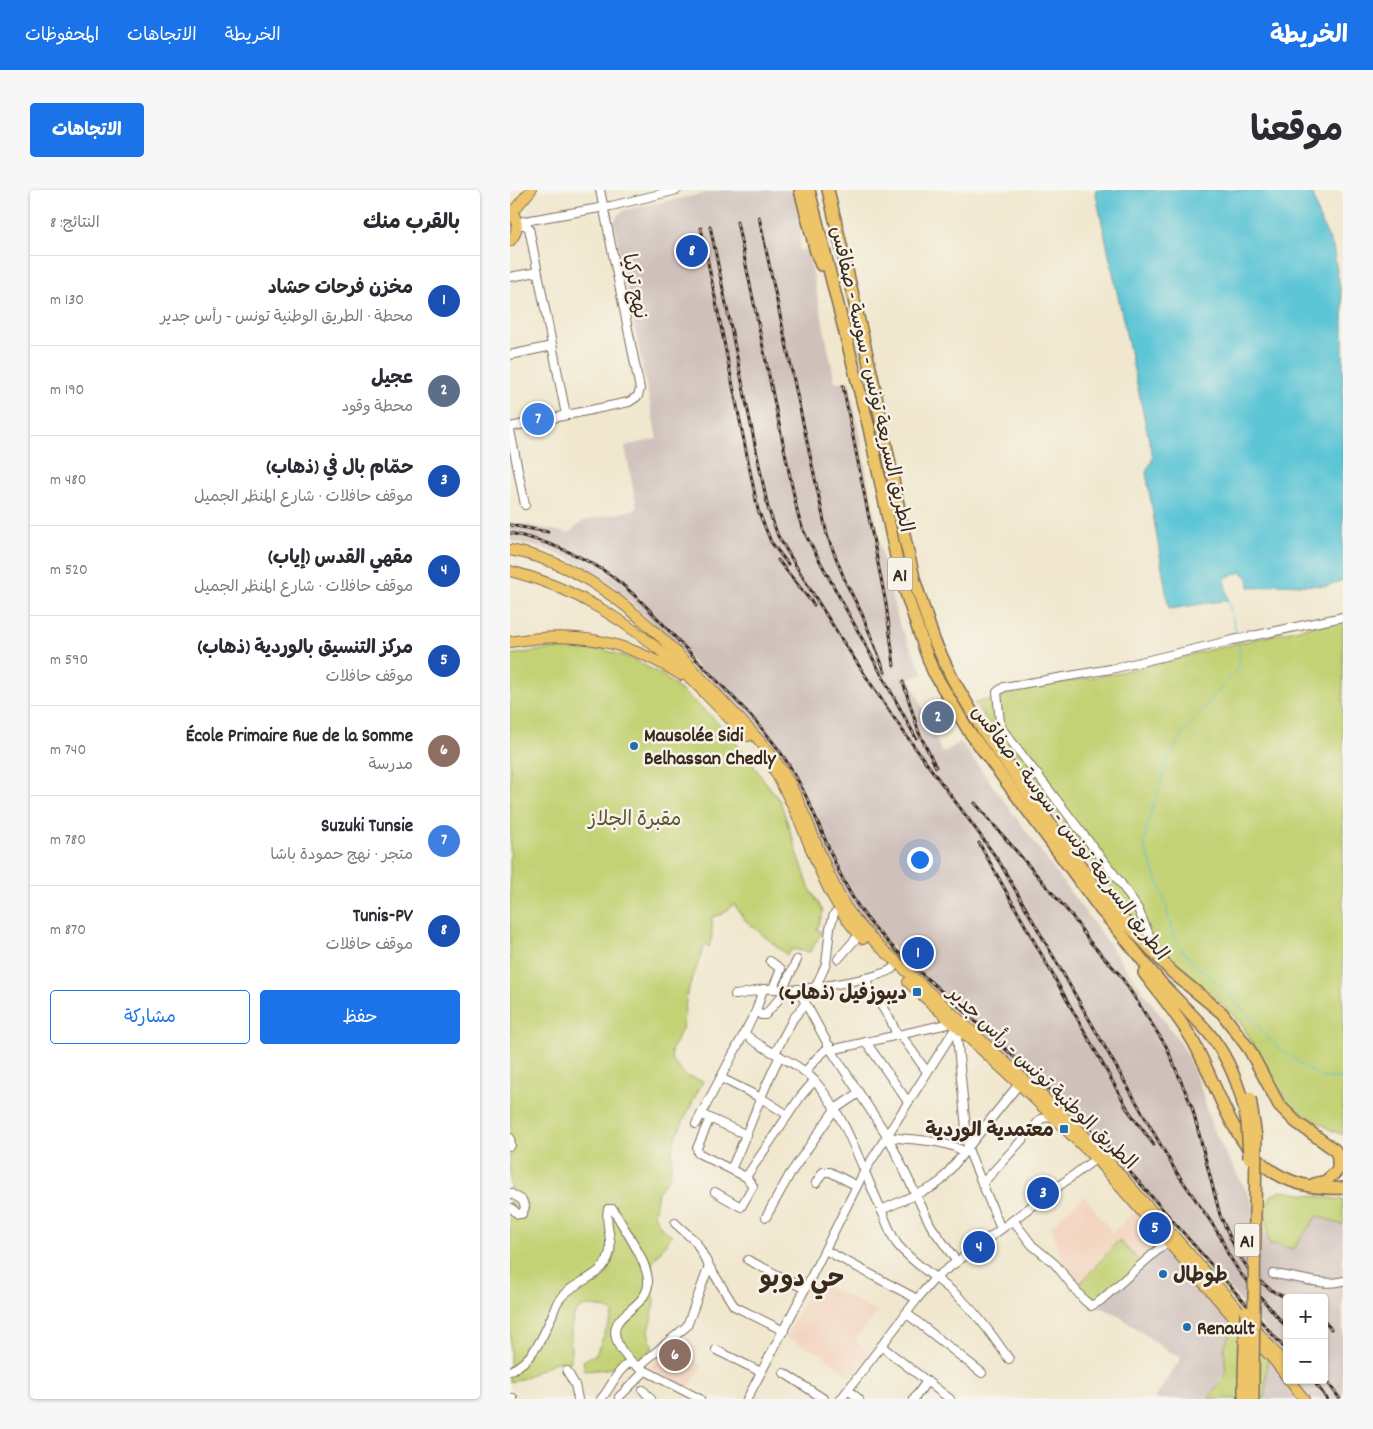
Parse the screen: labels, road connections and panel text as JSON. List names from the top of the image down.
{
  "streets": {
    "highway": ["الطريق السريعة تونس - سوسة - صفاقس", "A1"],
    "main road": ["الطريق الوطنية تونس - رأس جدير"],
    "street": ["نهج تركيا"]
  },
  "districts": ["حي دوبو"],
  "parks": ["مقبرة الجلاز"],
  "places": {
    "other": ["Mausolée Sidi Belhassan Chedly", "طوطال", "Renault"],
    "transit": ["ديبوزفيل (ذهاب)", "معتمدية الوردية"]
  },
  "page": {
    "header": "الخريطة",
    "nav": ["الخريطة", "الاتجاهات", "المحفوظات"],
    "title": "موقعنا",
    "buttons": [
      "الاتجاهات",
      ["حفظ", "مشاركة"]
    ],
    "heading": ["بالقرب منك", "النتائج: 8"],
    "pins": [
      "8",
      "7",
      "2",
      "1",
      "3",
      "5",
      "4",
      "6"
    ],
    "list": [
      {
        "mark": "1",
        "name": "مخزن فرحات حشاد",
        "note": "محطة · الطريق الوطنية تونس - رأس جدير",
        "value": "130 m"
      },
      {
        "mark": "2",
        "name": "عجيل",
        "note": "محطة وقود",
        "value": "190 m"
      },
      {
        "mark": "3",
        "name": "حمّام بال في (ذهاب)",
        "note": "موقف حافلات · شارع المنظر الجميل",
        "value": "480 m"
      },
      {
        "mark": "4",
        "name": "مقهي القدس (إياب)",
        "note": "موقف حافلات · شارع المنظر الجميل",
        "value": "520 m"
      },
      {
        "mark": "5",
        "name": "مركز التنسيق بالوردية (ذهاب)",
        "note": "موقف حافلات",
        "value": "590 m"
      },
      {
        "mark": "6",
        "name": "École Primaire Rue de la Somme",
        "note": "مدرسة",
        "value": "740 m"
      },
      {
        "mark": "7",
        "name": "Suzuki Tunsie",
        "note": "متجر · نهج حمودة باشا",
        "value": "780 m"
      },
      {
        "mark": "8",
        "name": "Tunis-PV",
        "note": "موقف حافلات",
        "value": "870 m"
      }
    ],
    "map_buttons": ["+", "−"]
  }
}
